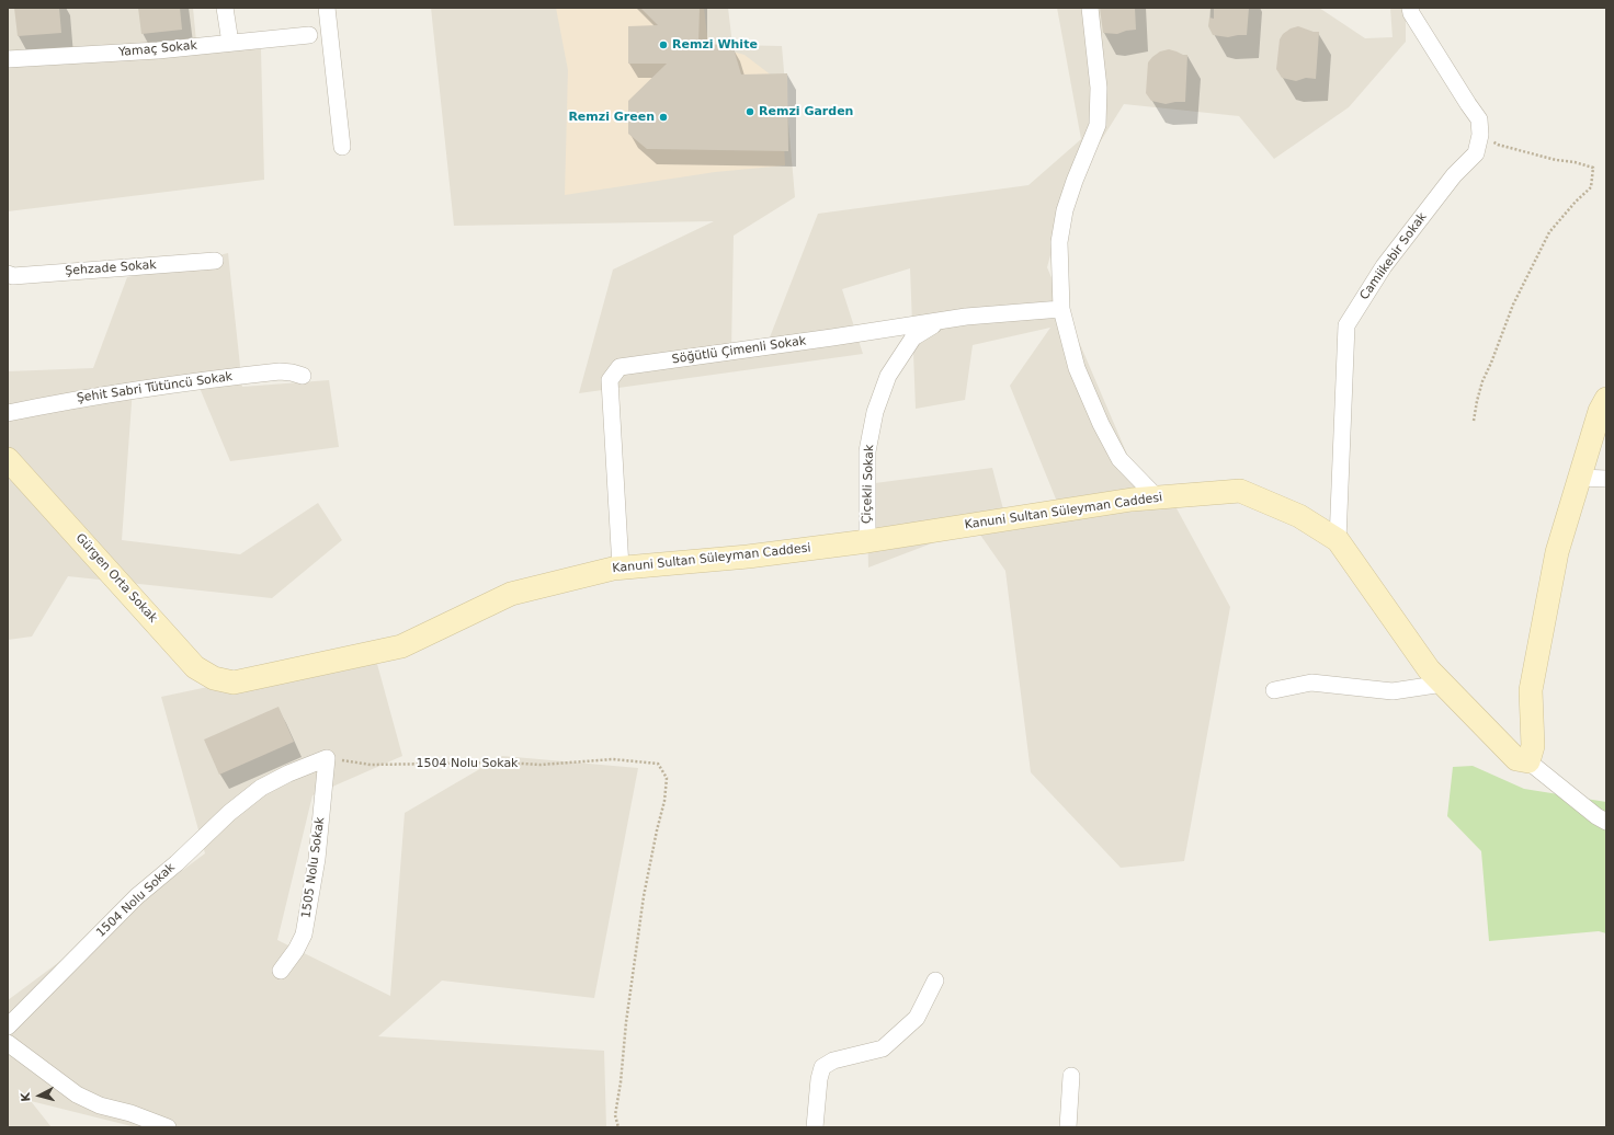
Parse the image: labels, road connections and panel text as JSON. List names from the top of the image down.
{
  "streets": {
    "street": [
      "Yamaç Sokak",
      "Camiikebir Sokak",
      "Şehzade Sokak",
      "Söğütlü Çimenli Sokak",
      "Şehit Sabri Tütüncü Sokak",
      "Çiçekli Sokak",
      "Kanuni Sultan Süleyman Caddesi",
      "Gürgen Orta Sokak",
      "1504 Nolu Sokak",
      "1505 Nolu Sokak"
    ]
  },
  "crossings": [
    ["Camiikebir Sokak", "Kanuni Sultan Süleyman Caddesi"],
    ["Söğütlü Çimenli Sokak", "Çiçekli Sokak"],
    ["Söğütlü Çimenli Sokak", "Kanuni Sultan Süleyman Caddesi"],
    ["Çiçekli Sokak", "Kanuni Sultan Süleyman Caddesi"],
    ["Kanuni Sultan Süleyman Caddesi", "Gürgen Orta Sokak"],
    ["1504 Nolu Sokak", "1505 Nolu Sokak"]
  ],
  "places": ["Remzi White", "Remzi Garden", "Remzi Green"],
  "north": "left"
}
